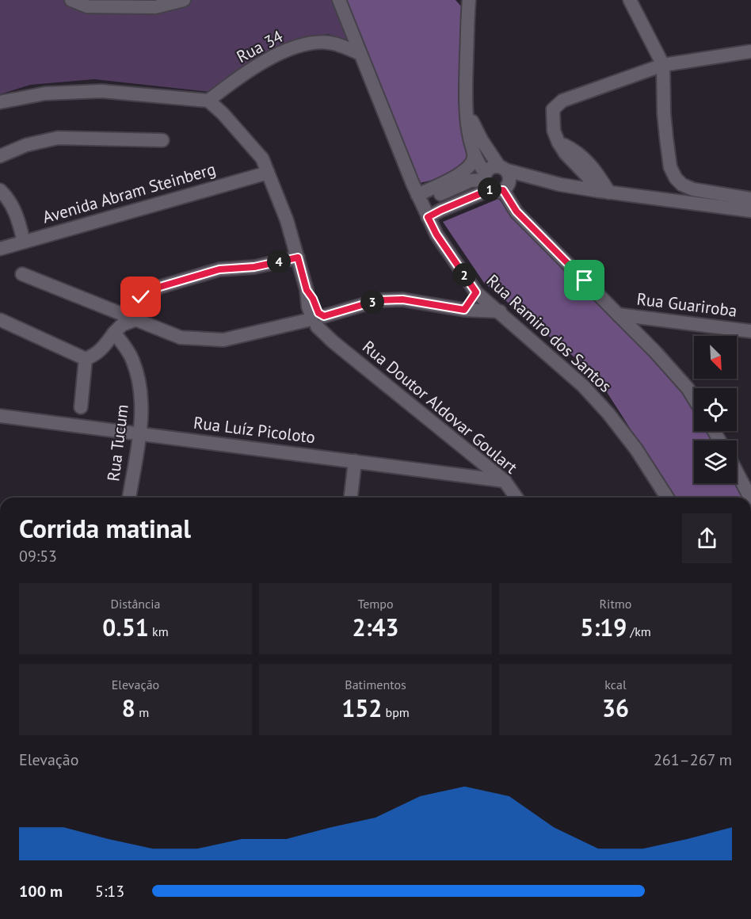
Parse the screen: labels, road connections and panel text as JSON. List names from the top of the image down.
{
  "streets": {
    "street": [
      "Rua 34",
      "Avenida Abram Steinberg",
      "Rua Guariroba",
      "Rua Ramiro dos Santos",
      "Rua Doutor Aldovar Goulart",
      "Rua Luíz Picoloto",
      "Rua Tucum"
    ]
  },
  "crossings": [
    ["Rua 34", "Rua Ramiro dos Santos"],
    ["Rua 34", "Rua Doutor Aldovar Goulart"],
    ["Avenida Abram Steinberg", "Rua Doutor Aldovar Goulart"],
    ["Rua Doutor Aldovar Goulart", "Rua Luíz Picoloto"],
    ["Rua Luíz Picoloto", "Rua Tucum"]
  ],
  "north": "bottom right",
  "page": {
    "pins": [
      "1",
      "4",
      "2",
      "3"
    ],
    "heading": ["Corrida matinal", "09:53"],
    "stats": [
      ["Distância", "0.51 km"],
      ["Tempo", "2:43"],
      ["Ritmo", "5:19 /km"],
      ["Elevação", "8 m"],
      ["Batimentos", "152 bpm"],
      ["kcal", "36"]
    ],
    "chart": ["Elevação", "261–267 m"],
    "list": [
      {
        "name": "100 m",
        "note": "5:13"
      }
    ]
  }
}
